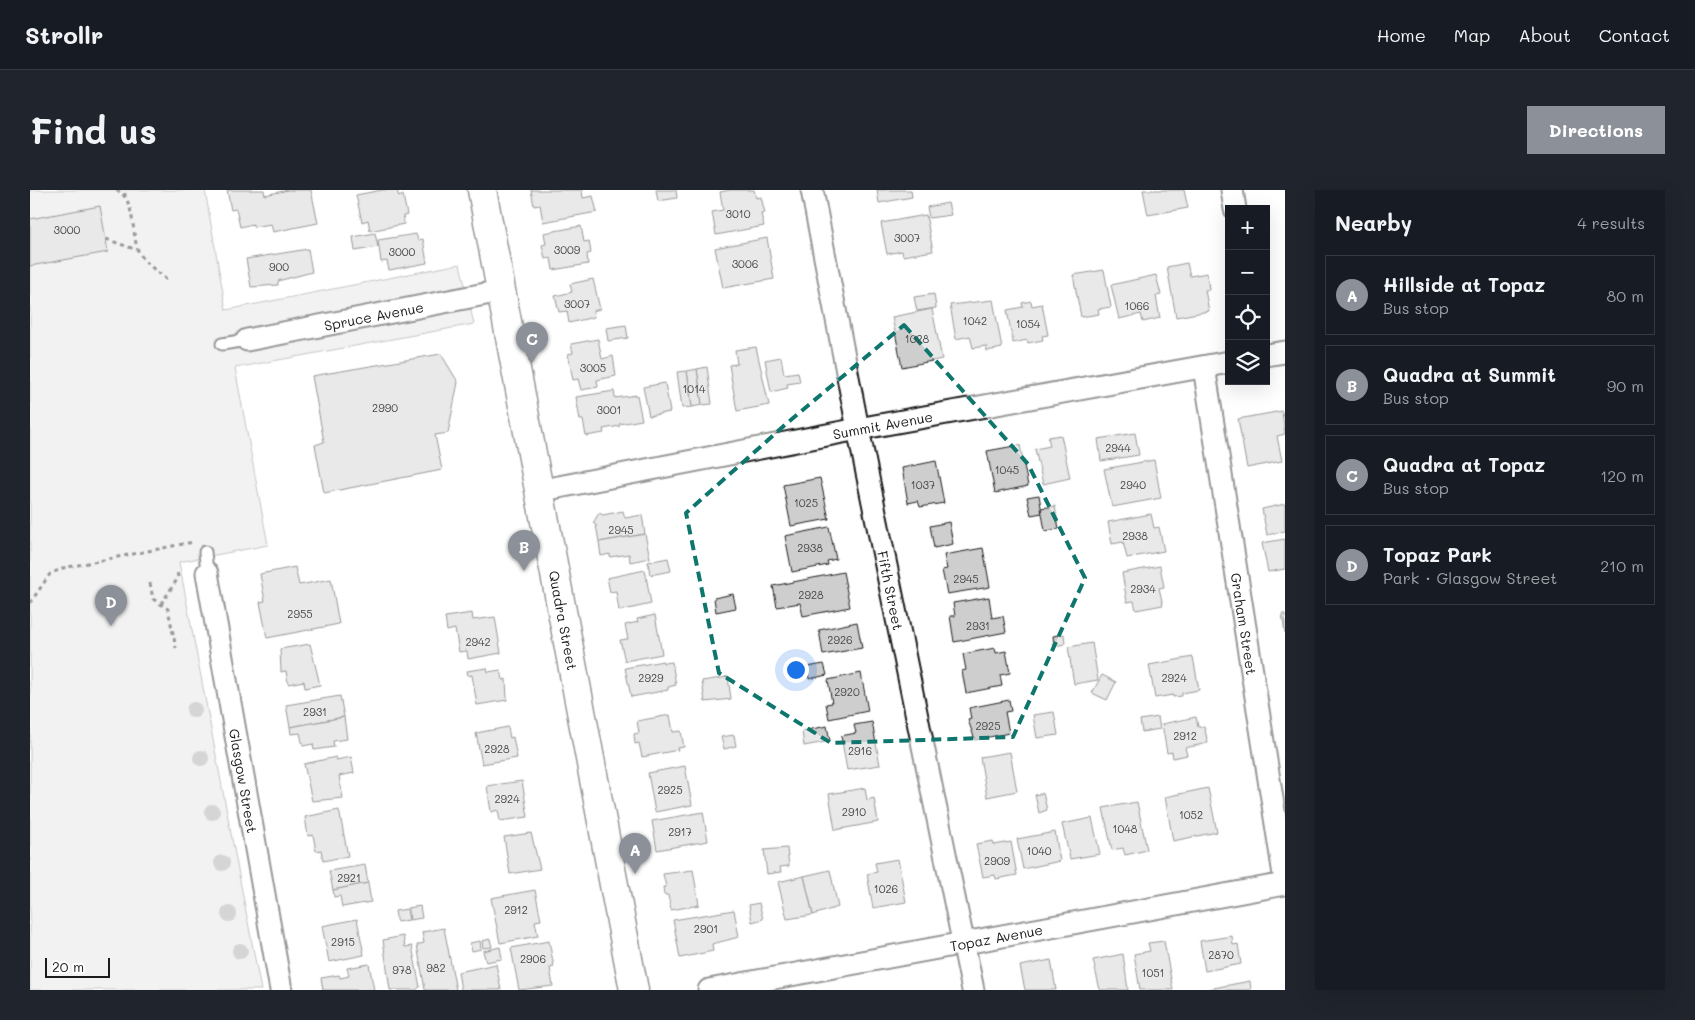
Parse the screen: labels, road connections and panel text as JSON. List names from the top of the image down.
{
  "streets": {
    "main road": ["Quadra Street"],
    "street": [
      "Spruce Avenue",
      "Summit Avenue",
      "Fifth Street",
      "Graham Street",
      "Glasgow Street",
      "Topaz Avenue"
    ]
  },
  "crossings": [
    ["Spruce Avenue", "Quadra Street"],
    ["Summit Avenue", "Fifth Street"],
    ["Summit Avenue", "Quadra Street"],
    ["Summit Avenue", "Graham Street"],
    ["Fifth Street", "Topaz Avenue"],
    ["Graham Street", "Topaz Avenue"]
  ],
  "house_numbers": [
    "3010",
    "3000",
    "3007",
    "3009",
    "3000",
    "3006",
    "900",
    "3007",
    "1066",
    "1042",
    "1054",
    "1028",
    "3005",
    "1014",
    "2990",
    "3001",
    "2944",
    "1045",
    "1037",
    "2940",
    "1025",
    "2945",
    "2938",
    "2938",
    "2945",
    "2934",
    "2928",
    "2955",
    "2931",
    "2926",
    "2942",
    "2929",
    "2924",
    "2920",
    "2931",
    "2925",
    "2912",
    "2928",
    "2916",
    "2925",
    "2924",
    "2910",
    "1052",
    "1048",
    "2917",
    "1040",
    "2909",
    "2921",
    "1026",
    "2912",
    "2901",
    "2915",
    "2870",
    "2906",
    "982",
    "978",
    "1051"
  ],
  "scale_bar": "20 m",
  "page": {
    "header": "Strollr",
    "nav": [
      "Home",
      "Map",
      "About",
      "Contact"
    ],
    "buttons": "Directions",
    "title": "Find us",
    "heading": ["Nearby", "4 results"],
    "map_buttons": ["+", "−"],
    "list": [
      {
        "mark": "A",
        "name": "Hillside at Topaz",
        "note": "Bus stop",
        "value": "80 m"
      },
      {
        "mark": "B",
        "name": "Quadra at Summit",
        "note": "Bus stop",
        "value": "90 m"
      },
      {
        "mark": "C",
        "name": "Quadra at Topaz",
        "note": "Bus stop",
        "value": "120 m"
      },
      {
        "mark": "D",
        "name": "Topaz Park",
        "note": "Park · Glasgow Street",
        "value": "210 m"
      }
    ],
    "pins": [
      "C",
      "B",
      "D",
      "A"
    ],
    "scale": "20 m"
  }
}
